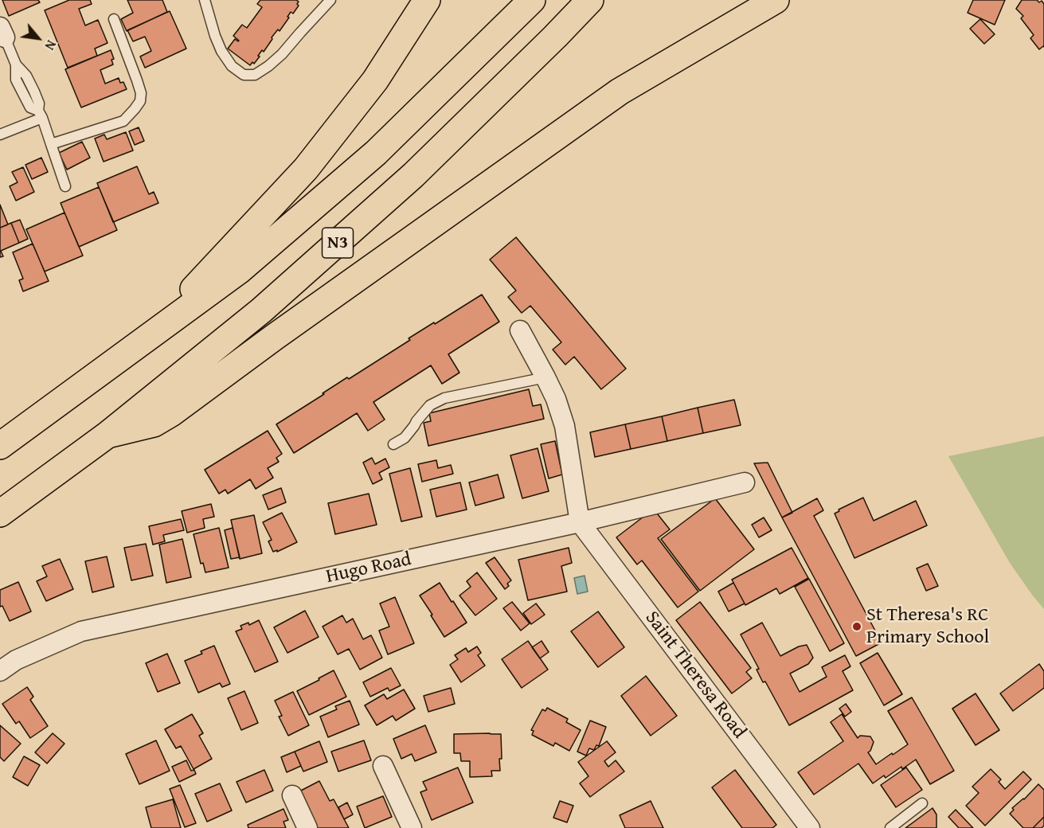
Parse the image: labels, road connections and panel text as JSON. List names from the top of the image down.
{
  "streets": {
    "highway": ["N3"],
    "street": ["Hugo Road", "Saint Theresa Road"]
  },
  "crossings": [
    ["Hugo Road", "Saint Theresa Road"]
  ],
  "places": ["St Theresa's RC Primary School"],
  "north": "bottom right"
}
